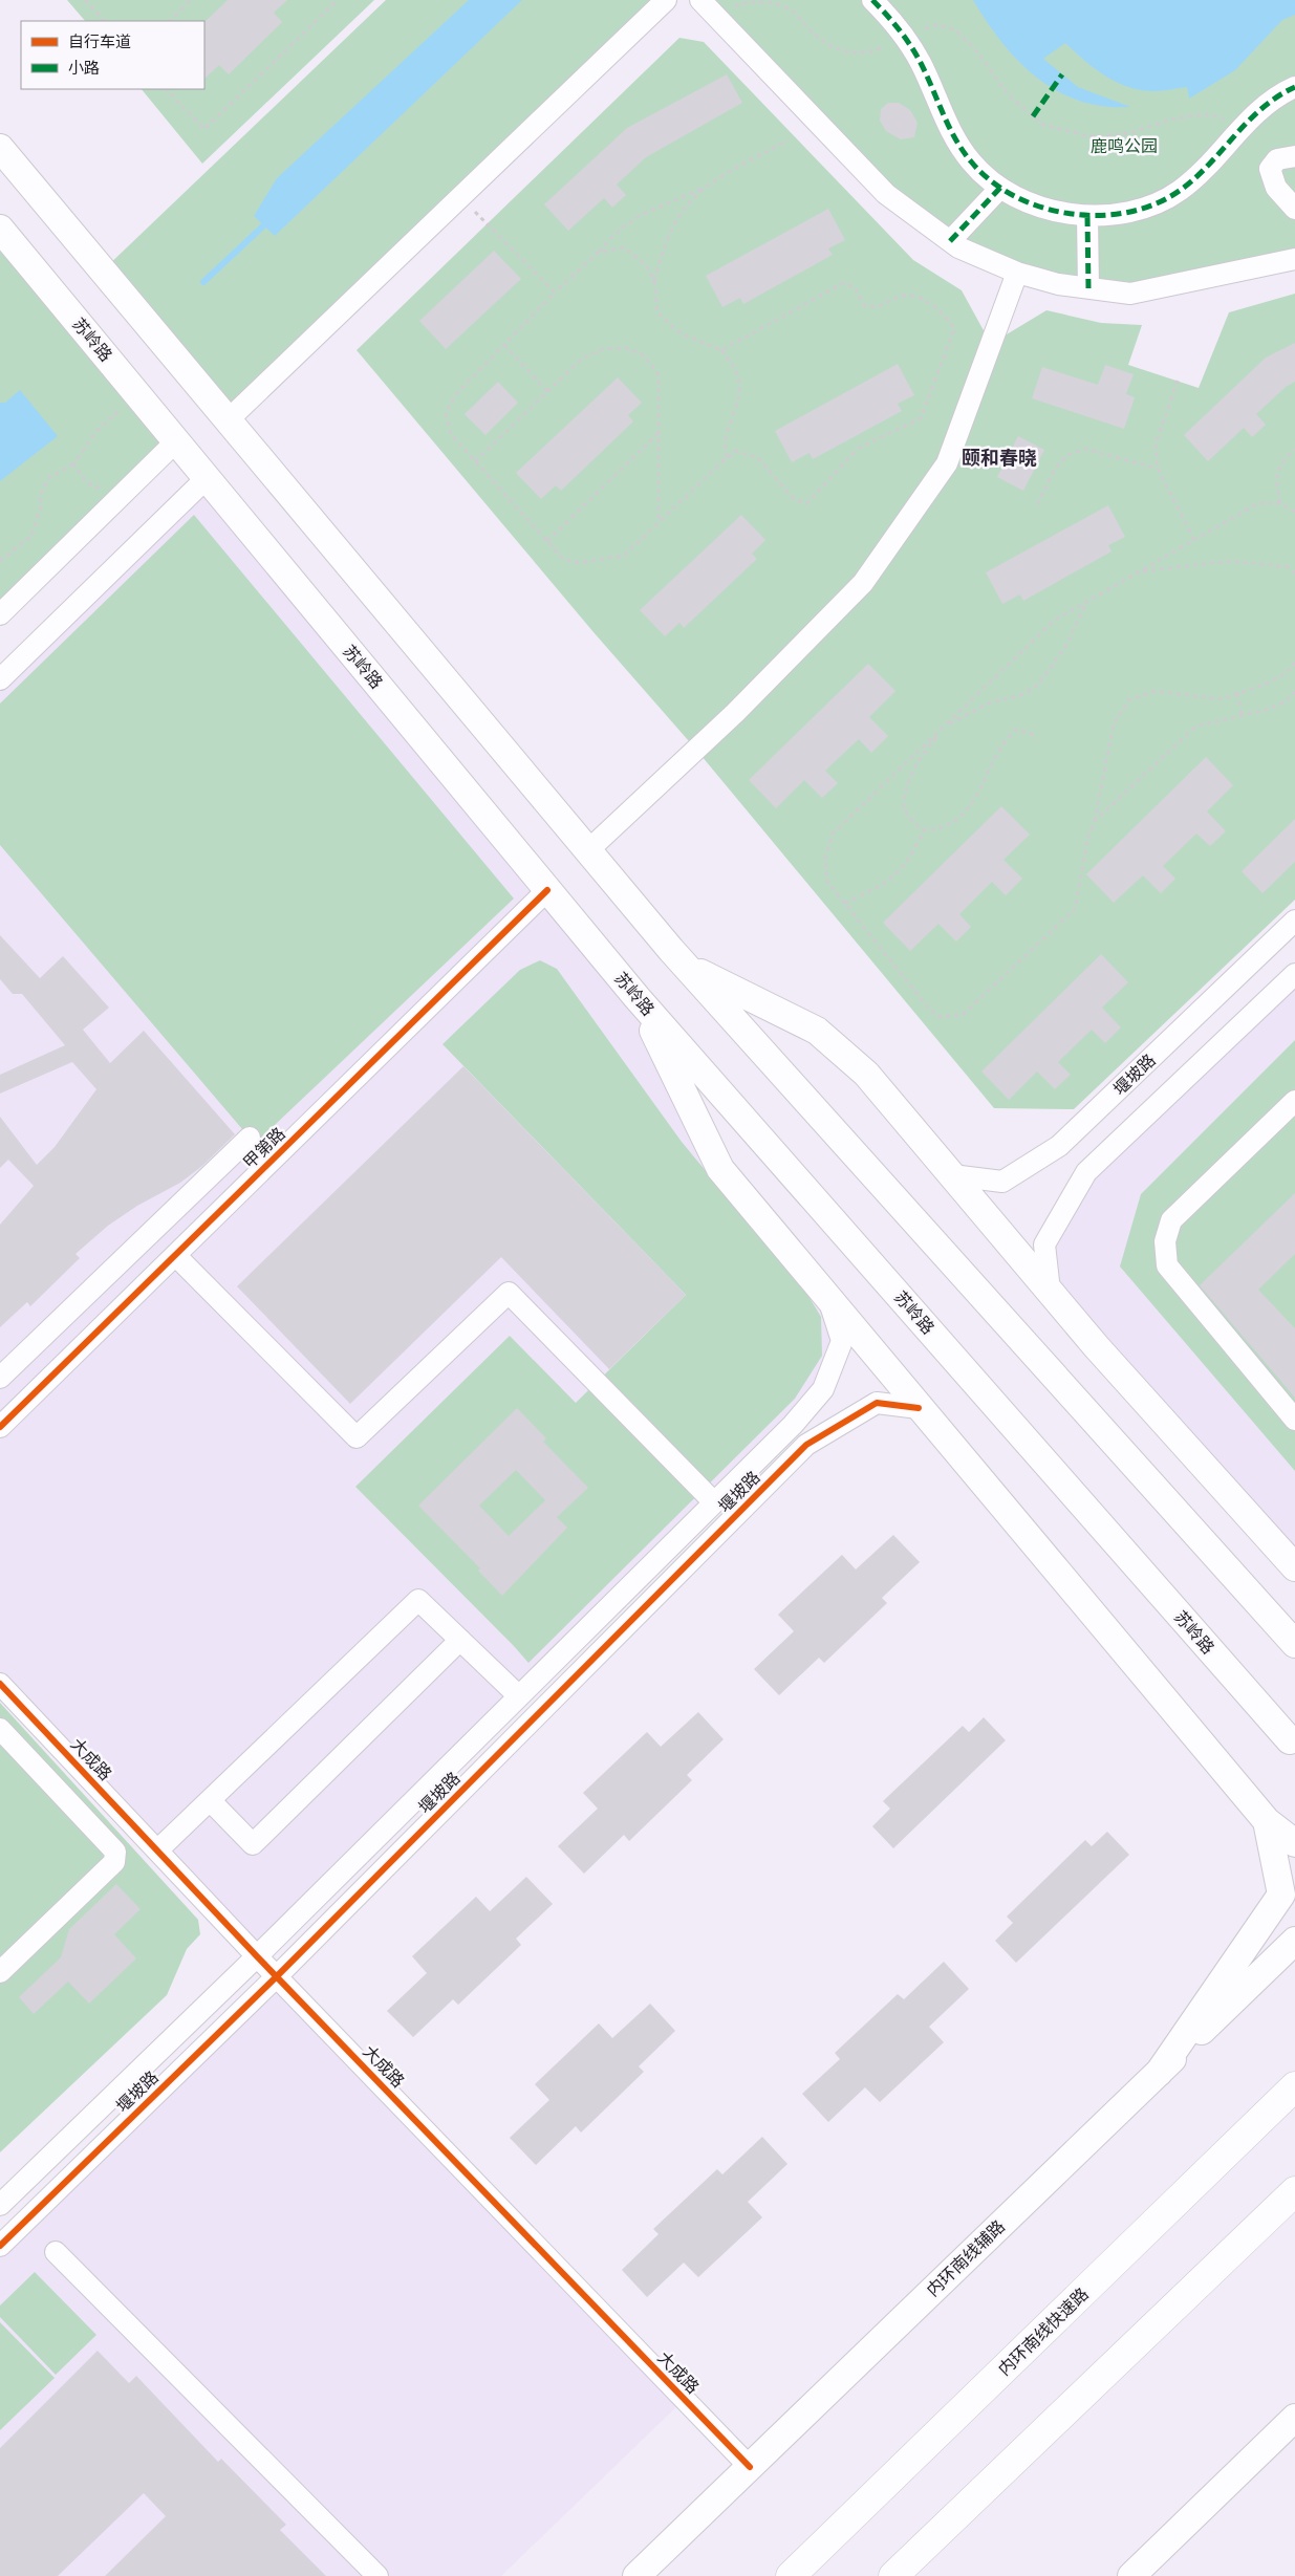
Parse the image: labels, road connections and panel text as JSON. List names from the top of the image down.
{
  "streets": {
    "highway": ["内环南线快速路"],
    "main road": ["苏岭路", "内环南线辅路"],
    "street": ["堰坡路", "甲第路", "大成路"]
  },
  "crossings": [
    ["苏岭路", "甲第路"],
    ["堰坡路", "大成路"],
    ["大成路", "内环南线辅路"]
  ],
  "districts": ["颐和春晓"],
  "parks": ["鹿鸣公园"],
  "legend": ["自行车道", "小路"]
}
